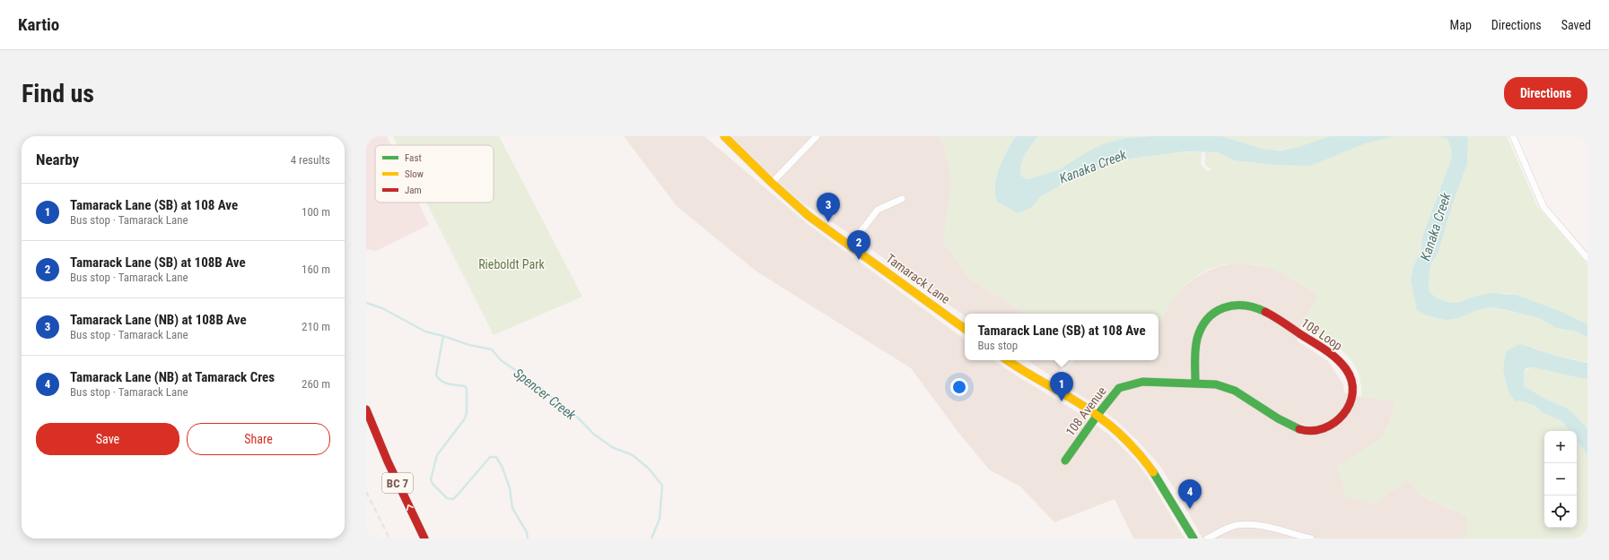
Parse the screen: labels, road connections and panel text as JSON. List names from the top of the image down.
{
  "streets": {
    "main road": [
      "Tamarack Lane",
      "108 Loop",
      "108 Avenue",
      "BC 7"
    ]
  },
  "crossings": [
    ["108 Loop", "108 Avenue"]
  ],
  "water": ["Kanaka Creek", "Spencer Creek"],
  "parks": ["Rieboldt Park"],
  "legend": ["Fast", "Slow", "Jam"],
  "page": {
    "header": "Kartio",
    "nav": ["Map", "Directions", "Saved"],
    "buttons": [
      "Directions",
      ["Save", "Share"]
    ],
    "title": "Find us",
    "heading": ["Nearby", "4 results"],
    "list": [
      {
        "mark": "1",
        "name": "Tamarack Lane (SB) at 108 Ave",
        "note": "Bus stop · Tamarack Lane",
        "value": "100 m"
      },
      {
        "mark": "2",
        "name": "Tamarack Lane (SB) at 108B Ave",
        "note": "Bus stop · Tamarack Lane",
        "value": "160 m"
      },
      {
        "mark": "3",
        "name": "Tamarack Lane (NB) at 108B Ave",
        "note": "Bus stop · Tamarack Lane",
        "value": "210 m"
      },
      {
        "mark": "4",
        "name": "Tamarack Lane (NB) at Tamarack Cres",
        "note": "Bus stop · Tamarack Lane",
        "value": "260 m"
      }
    ],
    "pins": [
      "3",
      "2",
      "1",
      "4"
    ],
    "popup": ["Tamarack Lane (SB) at 108 Ave", "Bus stop"],
    "map_buttons": ["+", "−"]
  }
}
